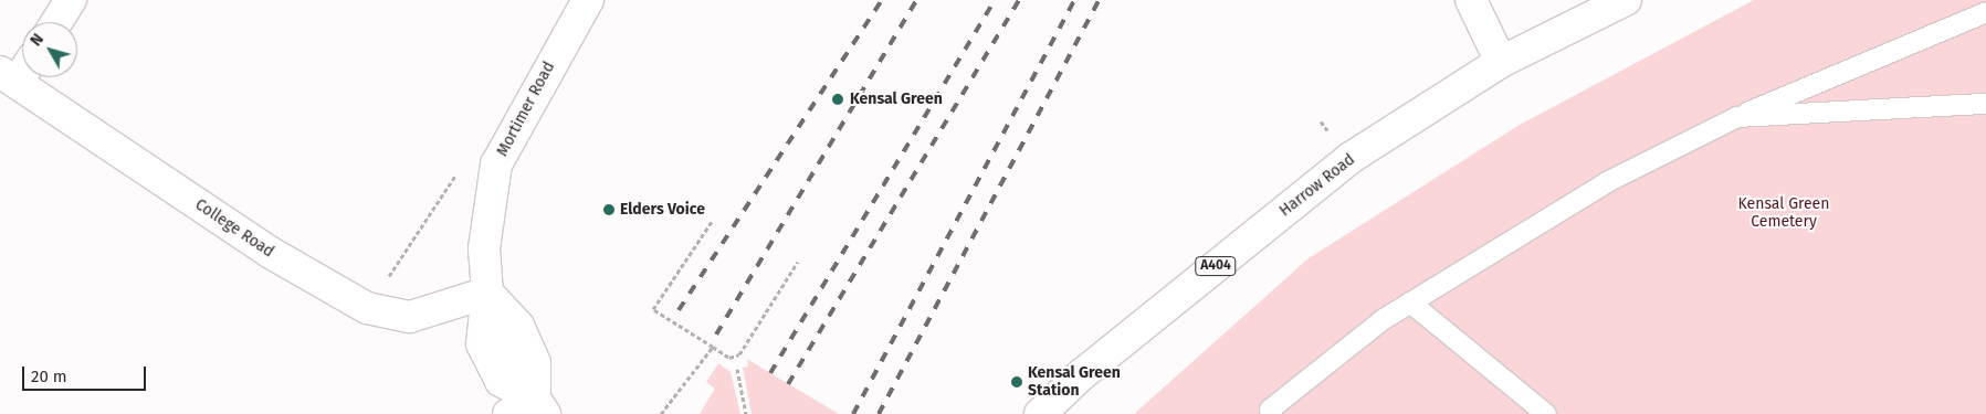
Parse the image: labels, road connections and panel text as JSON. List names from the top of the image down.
{
  "streets": {
    "main road": [
      "Mortimer Road",
      "Harrow Road",
      "College Road",
      "A404"
    ]
  },
  "crossings": [
    ["Mortimer Road", "College Road"]
  ],
  "parks": ["Kensal Green Cemetery"],
  "places": ["Kensal Green", "Elders Voice", "Kensal Green Station"],
  "scale_bar": "20 m",
  "north": "top left"
}
